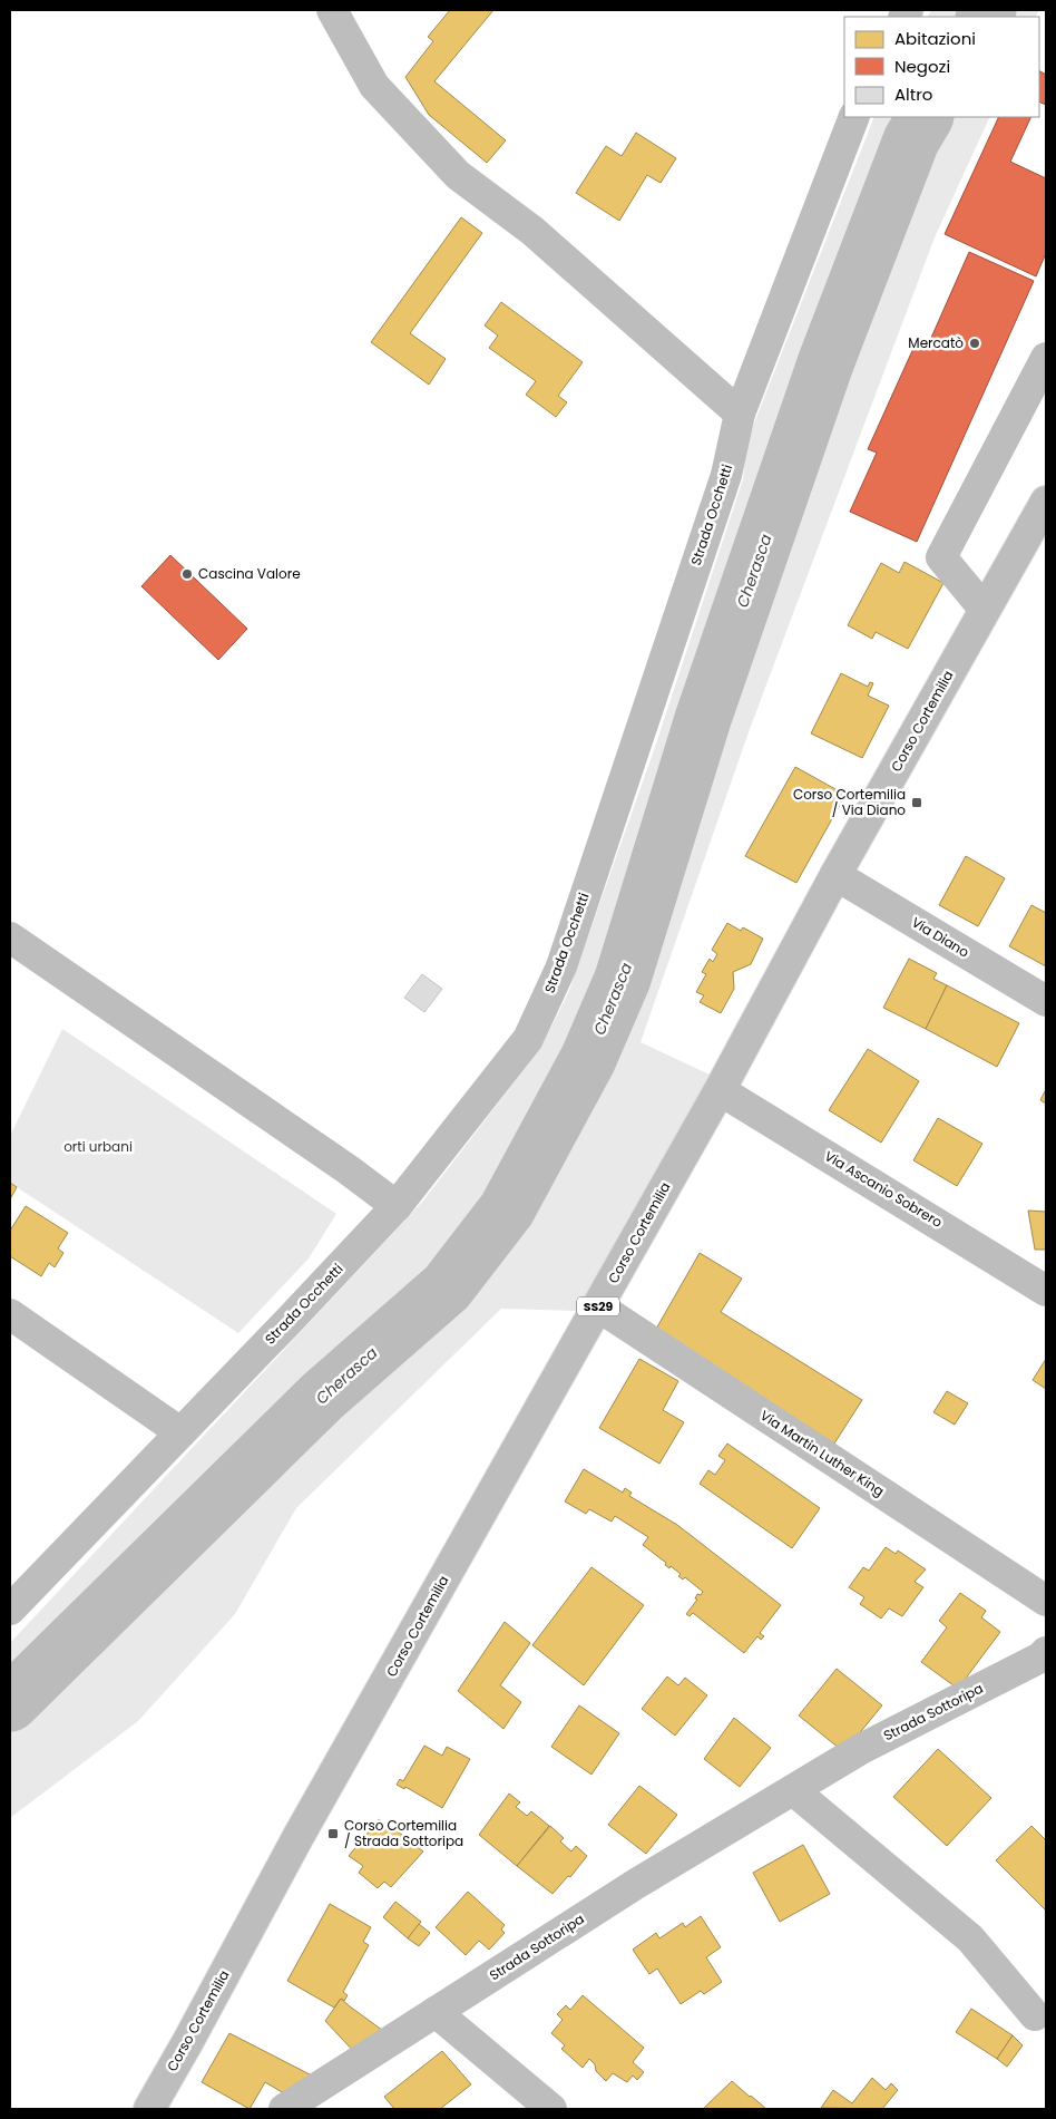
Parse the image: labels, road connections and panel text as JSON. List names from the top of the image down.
{
  "streets": {
    "street": [
      "Strada Occhetti",
      "Corso Cortemilia",
      "Via Diano",
      "Via Ascanio Sobrero",
      "SS29",
      "Via Martin Luther King",
      "Strada Sottoripa"
    ]
  },
  "crossings": [
    ["Corso Cortemilia", "Via Diano"],
    ["Corso Cortemilia", "Via Ascanio Sobrero"],
    ["Corso Cortemilia", "Via Martin Luther King"]
  ],
  "water": ["Cherasca"],
  "parks": ["orti urbani"],
  "places": {
    "other": ["Mercatò", "Cascina Valore"],
    "transit": ["Corso Cortemilia / Via Diano", "Corso Cortemilia / Strada Sottoripa"]
  },
  "legend": ["Abitazioni", "Negozi", "Altro"]
}
